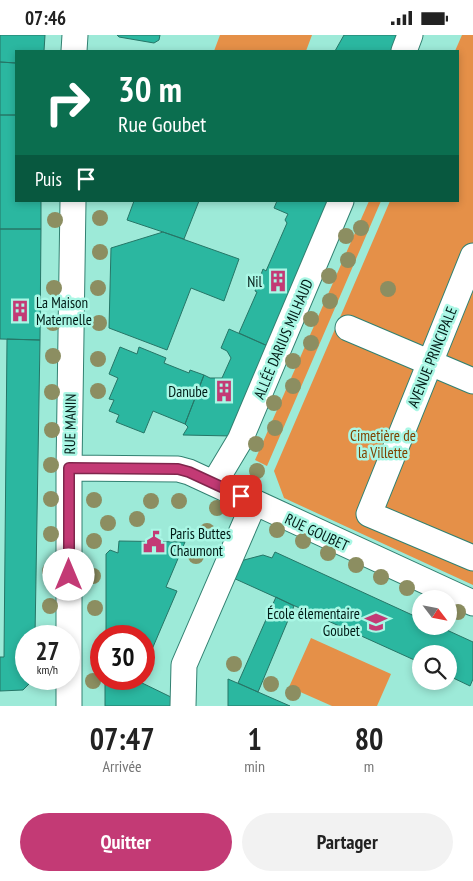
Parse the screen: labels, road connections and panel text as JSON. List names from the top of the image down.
{
  "streets": {
    "street": [
      "ALLÉE DARIUS MILHAUD",
      "AVENUE PRINCIPALE",
      "RUE MANIN",
      "RUE GOUBET"
    ]
  },
  "crossings": [
    ["RUE MANIN", "RUE GOUBET"]
  ],
  "parks": ["Cimetière de la Villette"],
  "places": {
    "building": ["Nil", "La Maison Maternelle", "Danube"],
    "public building": ["Paris Buttes Chaumont"],
    "school or university": ["École élementaire Goubet"]
  },
  "north": "bottom right",
  "page": {
    "status": "07:46",
    "turn": ["30 m", "Rue Goubet"],
    "then": "Puis",
    "speed": "27 km/h",
    "limit": "30",
    "eta": [
      "07:47",
      "Arrivée",
      "1",
      "min",
      "80",
      "m"
    ],
    "buttons": ["Quitter", "Partager"]
  }
}
